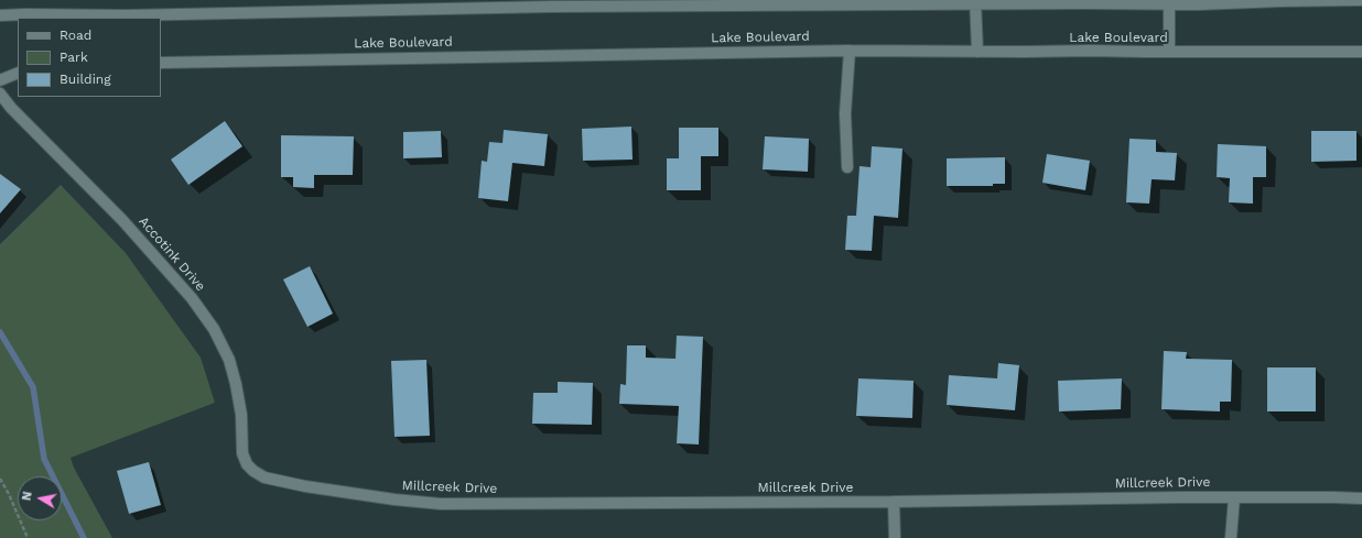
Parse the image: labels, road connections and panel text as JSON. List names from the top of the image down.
{
  "streets": {
    "street": ["Lake Boulevard", "Accotink Drive", "Millcreek Drive"]
  },
  "crossings": [
    ["Accotink Drive", "Millcreek Drive"]
  ],
  "legend": ["Road", "Park", "Building"],
  "north": "left"
}
